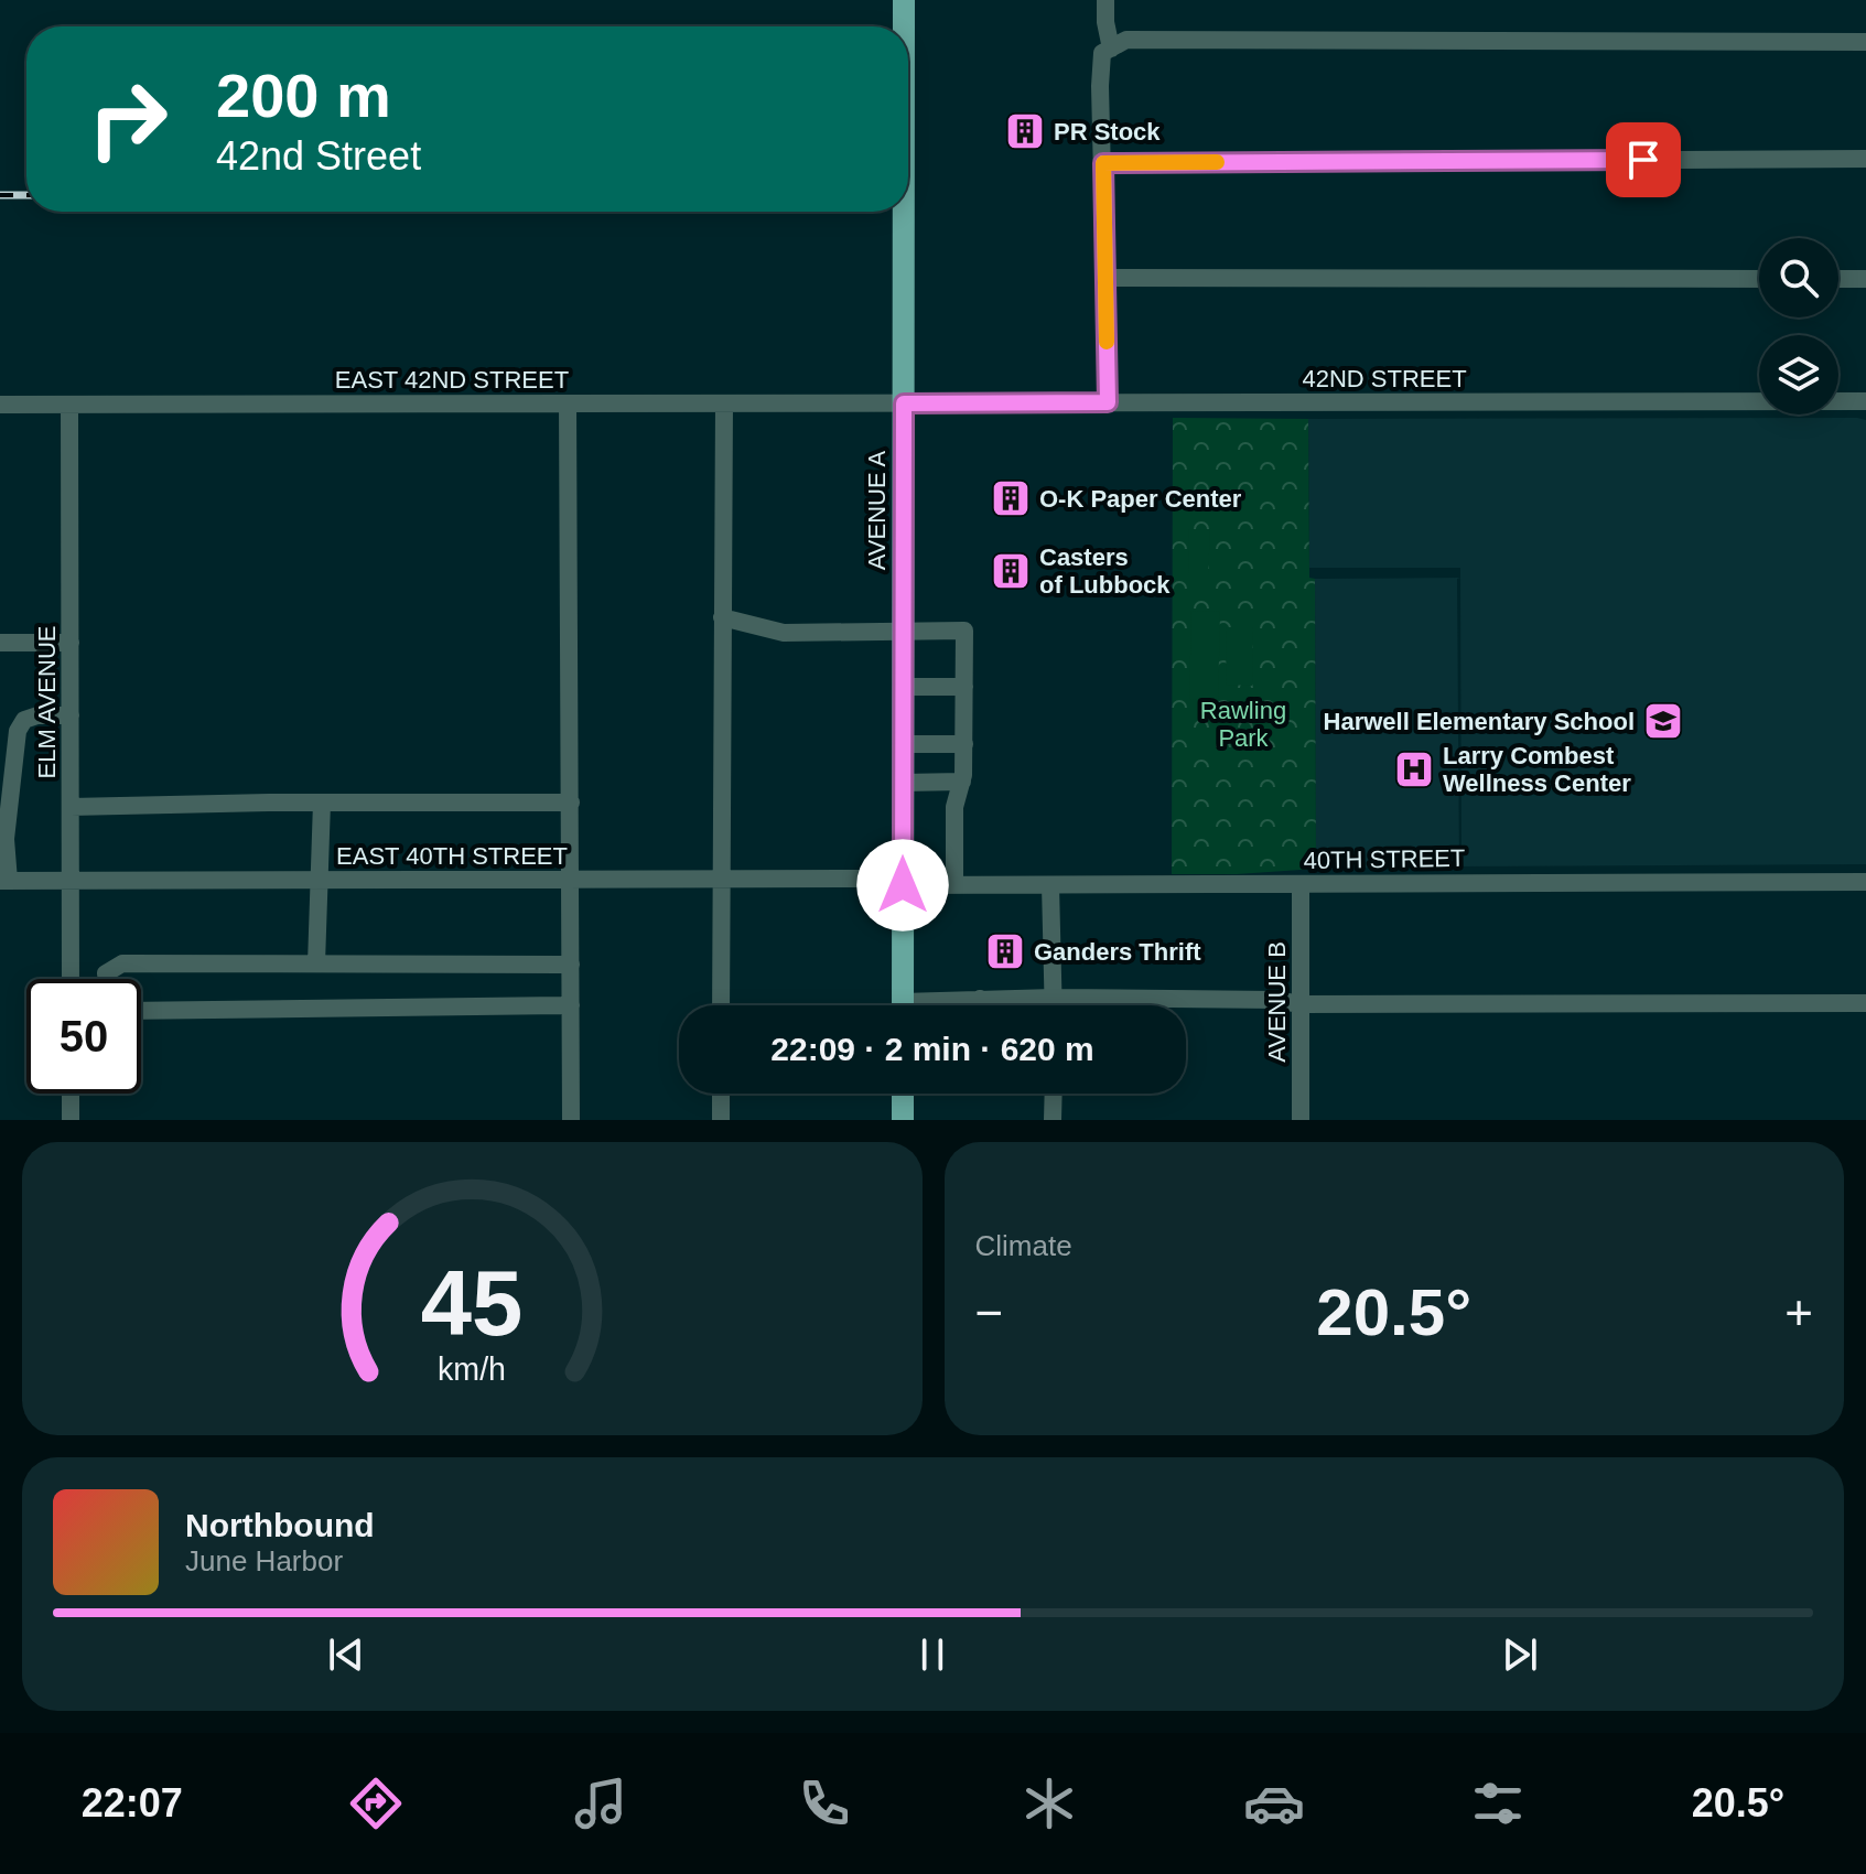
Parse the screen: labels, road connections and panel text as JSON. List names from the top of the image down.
{
  "streets": {
    "main road": ["AVENUE A"],
    "street": [
      "42ND STREET",
      "EAST 42ND STREET",
      "ELM AVENUE",
      "EAST 40TH STREET",
      "40TH STREET",
      "AVENUE B"
    ]
  },
  "crossings": [
    ["42ND STREET", "EAST 42ND STREET"],
    ["42ND STREET", "AVENUE A"],
    ["EAST 42ND STREET", "AVENUE A"],
    ["EAST 42ND STREET", "ELM AVENUE"],
    ["AVENUE A", "EAST 40TH STREET"],
    ["AVENUE A", "40TH STREET"],
    ["ELM AVENUE", "EAST 40TH STREET"],
    ["EAST 40TH STREET", "40TH STREET"],
    ["40TH STREET", "AVENUE B"]
  ],
  "parks": ["Rawling Park"],
  "places": {
    "building": [
      "PR Stock",
      "O-K Paper Center",
      "Casters of Lubbock",
      "Ganders Thrift"
    ],
    "school or university": ["Harwell Elementary School"],
    "hospital": ["Larry Combest Wellness Center"]
  },
  "page": {
    "turn": ["200 m", "42nd Street"],
    "limit": "50",
    "trip": "22:09 · 2 min · 620 m",
    "tile": "Climate",
    "heat": ["−", "20.5°", "+"],
    "song": ["Northbound", "June Harbor"],
    "tabs": ["22:07", "20.5°"],
    "gauge": ["45", "km/h"]
  }
}
